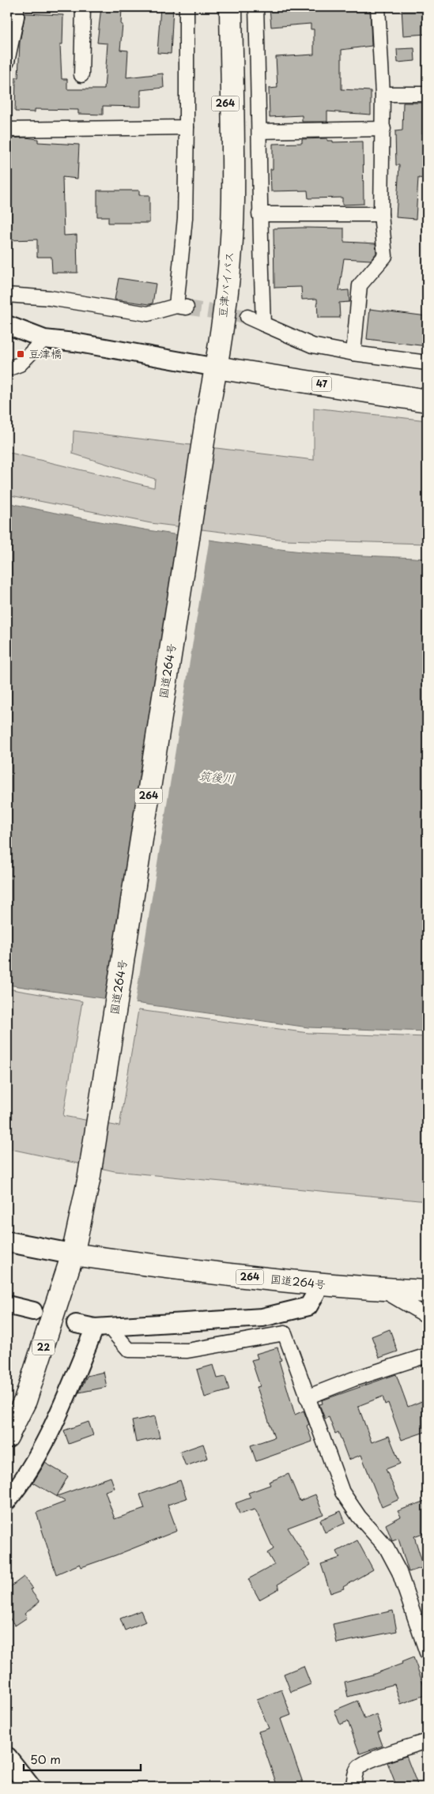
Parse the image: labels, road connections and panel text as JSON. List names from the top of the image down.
{
  "streets": {
    "main road": [
      "264",
      "豆津バイパス",
      "47",
      "国道264号",
      "22"
    ]
  },
  "crossings": [
    ["豆津バイパス", "47"],
    ["豆津バイパス", "国道264号"],
    ["47", "国道264号"],
    ["国道264号", "22"]
  ],
  "water": ["筑後川"],
  "places": {
    "transit": ["豆津橋"]
  },
  "scale_bar": "50 m"
}
